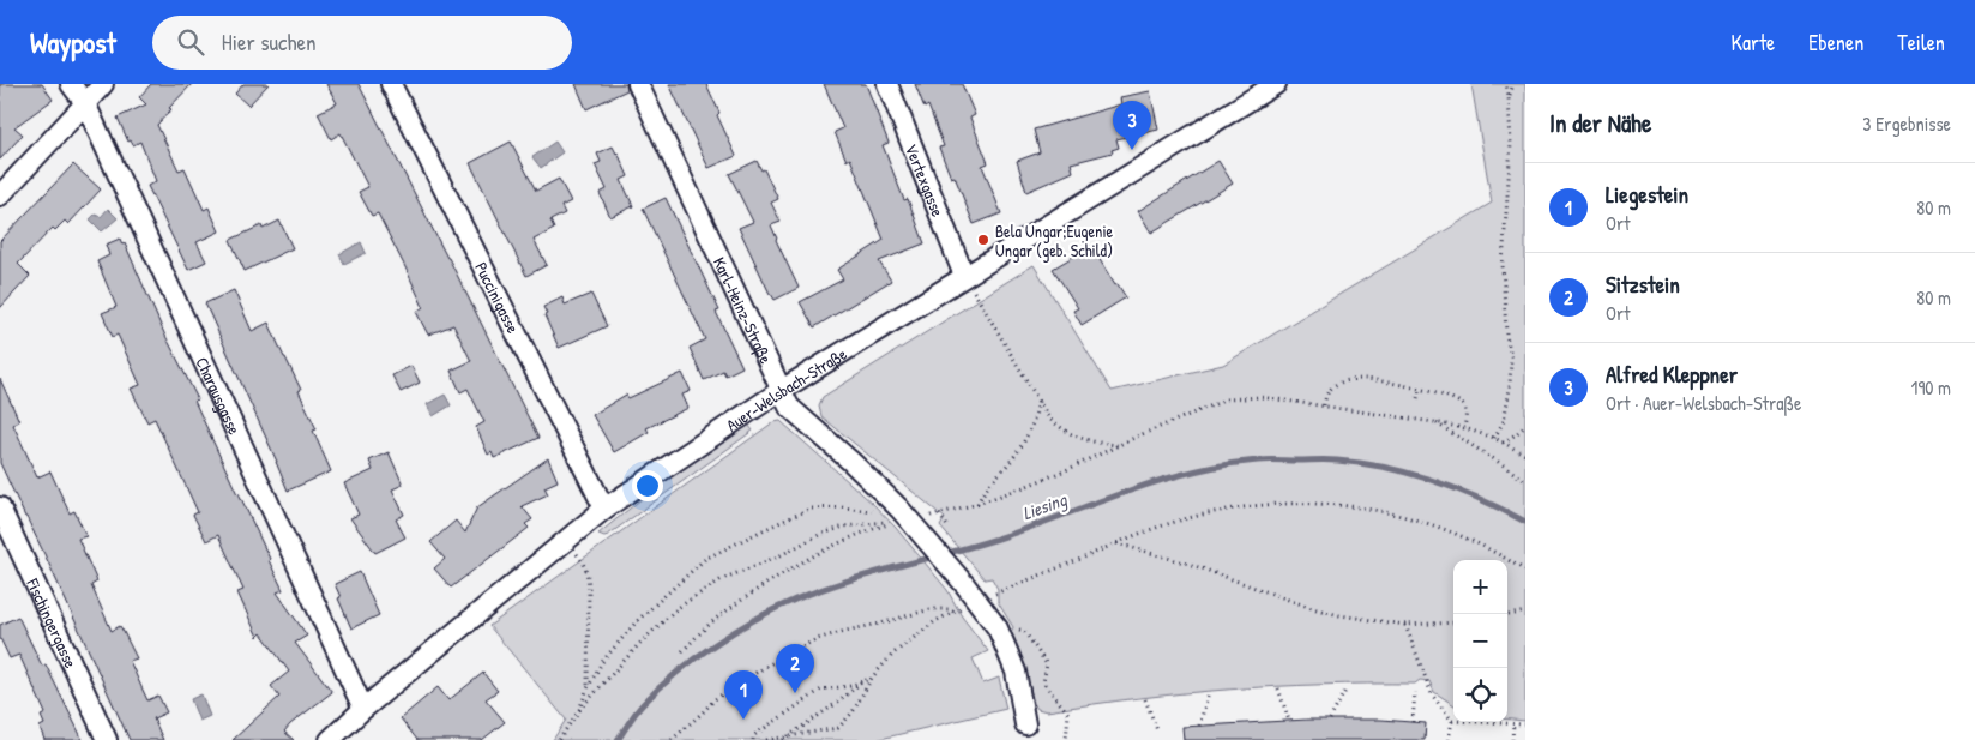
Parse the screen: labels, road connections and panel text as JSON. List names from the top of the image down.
{
  "streets": {
    "street": [
      "Vertexgasse",
      "Puccinigasse",
      "Karl-Heinz-Straße",
      "Auer-Welsbach-Straße",
      "Charausgasse",
      "Fischingergasse"
    ]
  },
  "crossings": [
    ["Vertexgasse", "Auer-Welsbach-Straße"],
    ["Puccinigasse", "Auer-Welsbach-Straße"],
    ["Karl-Heinz-Straße", "Auer-Welsbach-Straße"],
    ["Auer-Welsbach-Straße", "Charausgasse"]
  ],
  "water": ["Liesing"],
  "places": ["Bela Ungar;Eugenie Ungar (geb. Schild)"],
  "page": {
    "header": "Waypost",
    "search": "Hier suchen",
    "nav": ["Karte", "Ebenen", "Teilen"],
    "heading": ["In der Nähe", "3 Ergebnisse"],
    "pins": ["3", "2", "1"],
    "list": [
      {
        "mark": "1",
        "name": "Liegestein",
        "note": "Ort",
        "value": "80 m"
      },
      {
        "mark": "2",
        "name": "Sitzstein",
        "note": "Ort",
        "value": "80 m"
      },
      {
        "mark": "3",
        "name": "Alfred Kleppner",
        "note": "Ort · Auer-Welsbach-Straße",
        "value": "190 m"
      }
    ],
    "map_buttons": ["+", "−"]
  }
}
